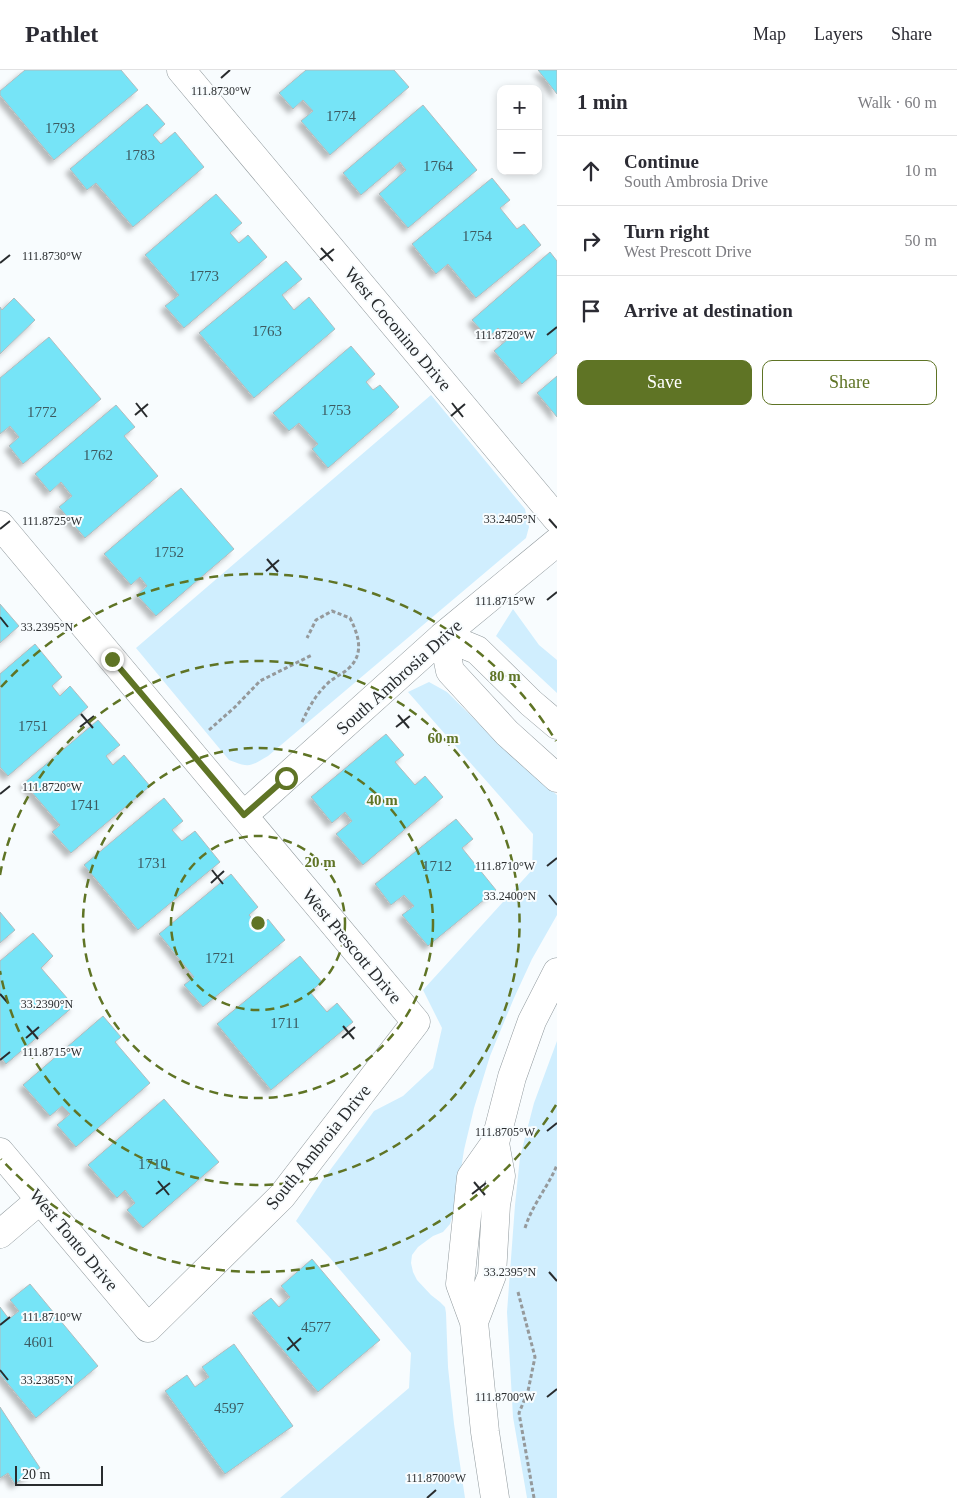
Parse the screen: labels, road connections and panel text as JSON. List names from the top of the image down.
{
  "streets": {
    "street": [
      "West Coconino Drive",
      "South Ambrosia Drive",
      "West Prescott Drive",
      "South Ambroia Drive",
      "West Tonto Drive"
    ]
  },
  "crossings": [
    ["South Ambrosia Drive", "West Prescott Drive"],
    ["West Prescott Drive", "South Ambroia Drive"],
    ["South Ambroia Drive", "West Tonto Drive"]
  ],
  "house_numbers": [
    "1774",
    "1793",
    "1783",
    "1764",
    "1754",
    "1773",
    "1763",
    "1753",
    "1772",
    "1762",
    "1752",
    "1751",
    "1741",
    "1731",
    "1712",
    "1721",
    "1711",
    "1710",
    "4577",
    "4601",
    "4597"
  ],
  "scale_bar": "20 m",
  "page": {
    "header": "Pathlet",
    "nav": ["Map", "Layers", "Share"],
    "heading": ["1 min", "Walk · 60 m"],
    "map_buttons": ["+", "−"],
    "list": [
      ["Continue", "South Ambrosia Drive", "10 m"],
      ["Turn right", "West Prescott Drive", "50 m"],
      "Arrive at destination"
    ],
    "buttons": ["Save", "Share"],
    "scale": "20 m"
  },
  "coordinates": [
    "111.8730°W",
    "111.8720°W",
    "33.2405°N",
    "111.8725°W",
    "111.8715°W",
    "33.2395°N",
    "111.8710°W",
    "33.2400°N",
    "33.2390°N",
    "111.8705°W",
    "33.2385°N",
    "111.8700°W"
  ],
  "rings": [
    "80 m",
    "60 m",
    "40 m",
    "20 m"
  ]
}
